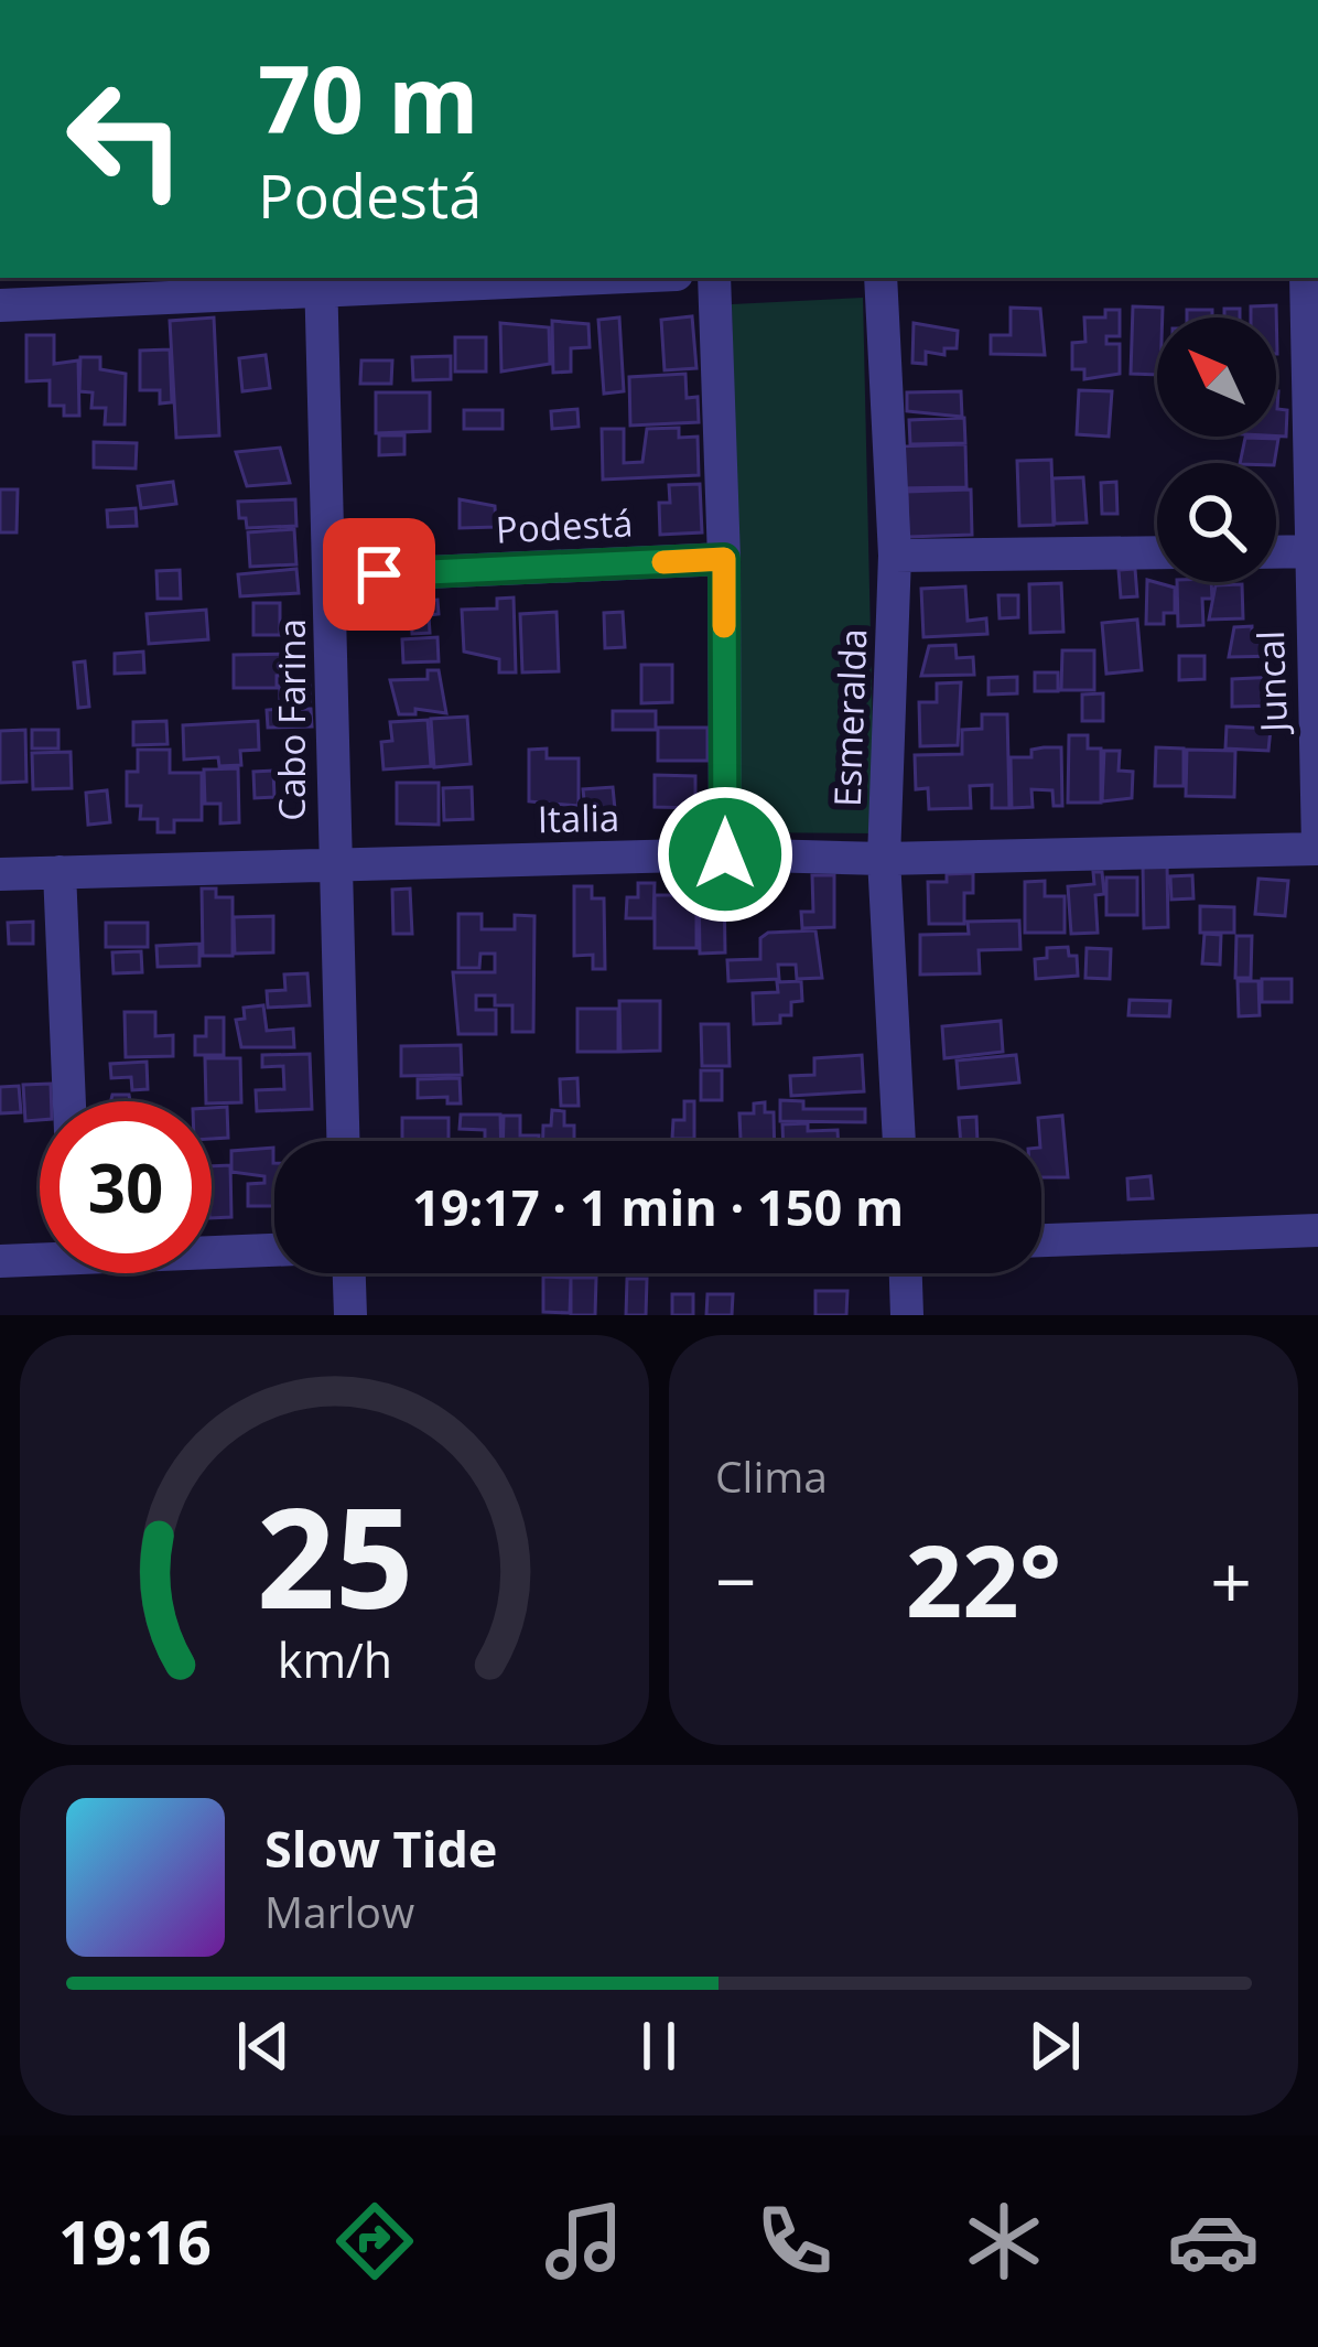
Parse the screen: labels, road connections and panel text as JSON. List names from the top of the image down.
{
  "streets": {
    "street": [
      "Podestá",
      "Juncal",
      "Esmeralda",
      "Cabo Farina",
      "Italia"
    ]
  },
  "crossings": [
    ["Podestá", "Cabo Farina"],
    ["Juncal", "Italia"],
    ["Esmeralda", "Italia"],
    ["Cabo Farina", "Italia"]
  ],
  "north": "top left",
  "page": {
    "turn": ["70 m", "Podestá"],
    "limit": "30",
    "trip": "19:17 · 1 min · 150 m",
    "tile": "Clima",
    "heat": ["−", "22°", "+"],
    "song": ["Slow Tide", "Marlow"],
    "tabs": "19:16",
    "gauge": ["25", "km/h"]
  }
}
